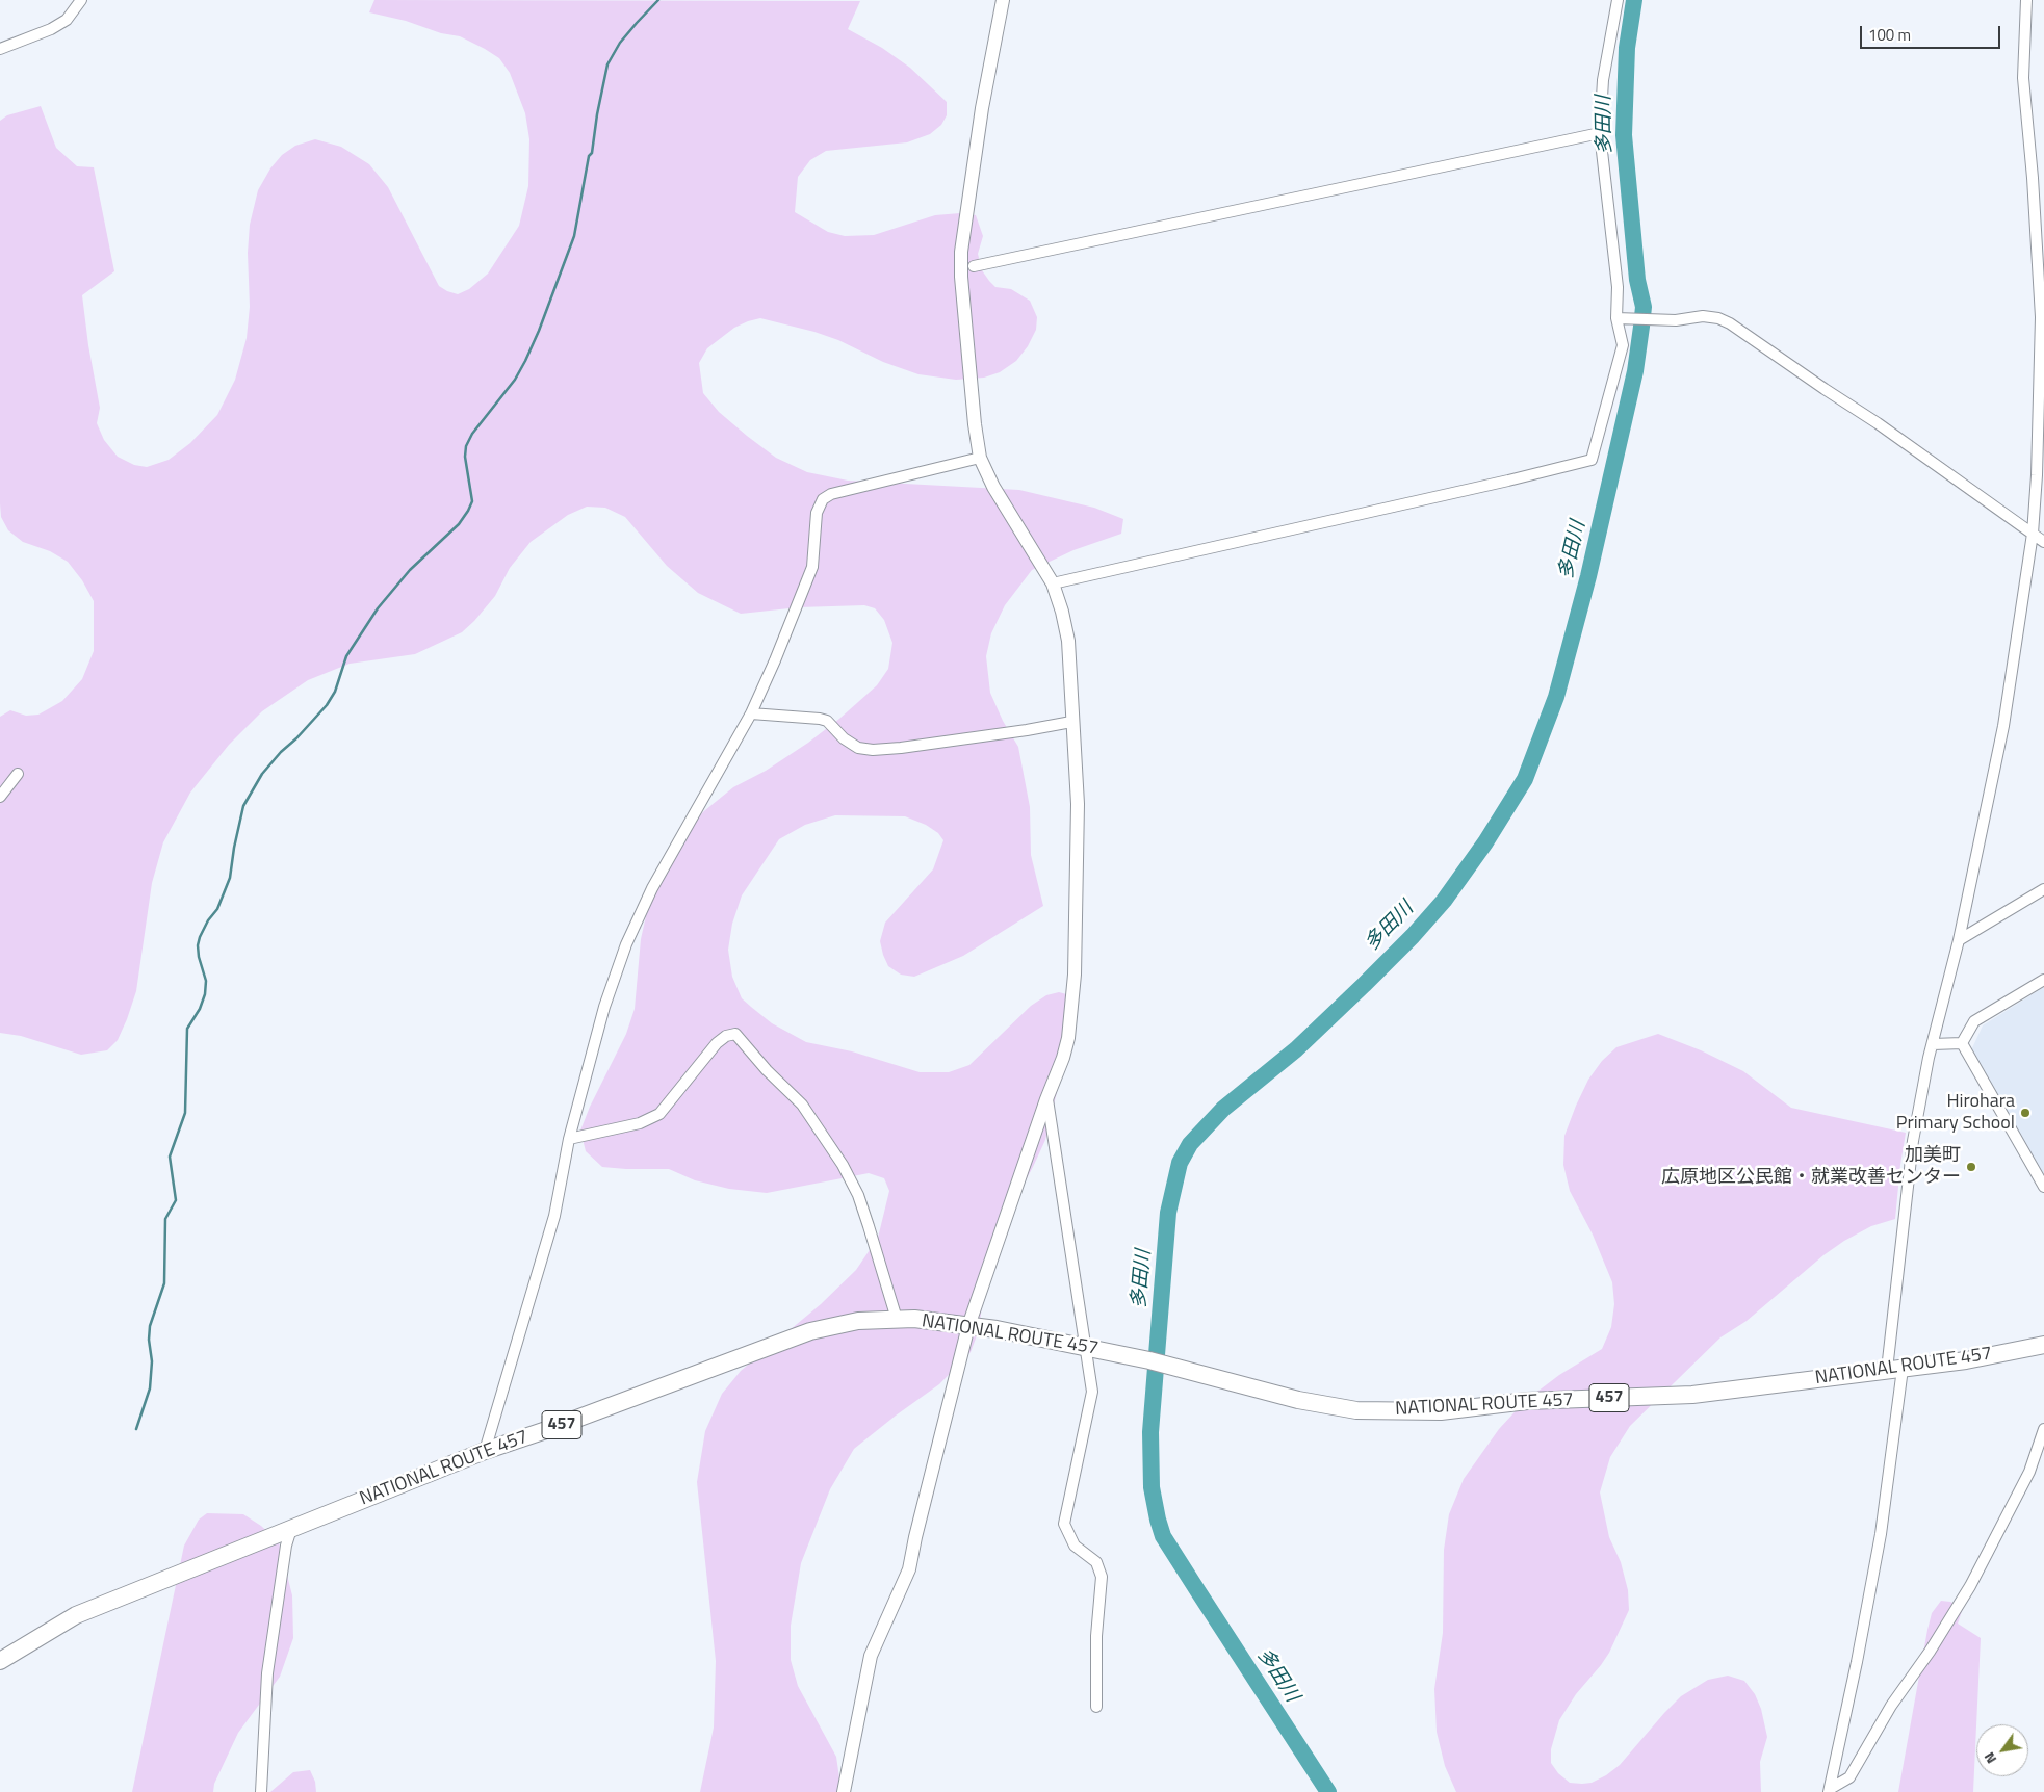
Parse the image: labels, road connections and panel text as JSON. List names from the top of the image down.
{
  "streets": {
    "highway": ["NATIONAL ROUTE 457", "457"]
  },
  "water": ["多田川"],
  "places": ["Hirohara Primary School", "加美町 広原地区公民館・就業改善センター"],
  "scale_bar": "100 m",
  "north": "bottom left"
}
